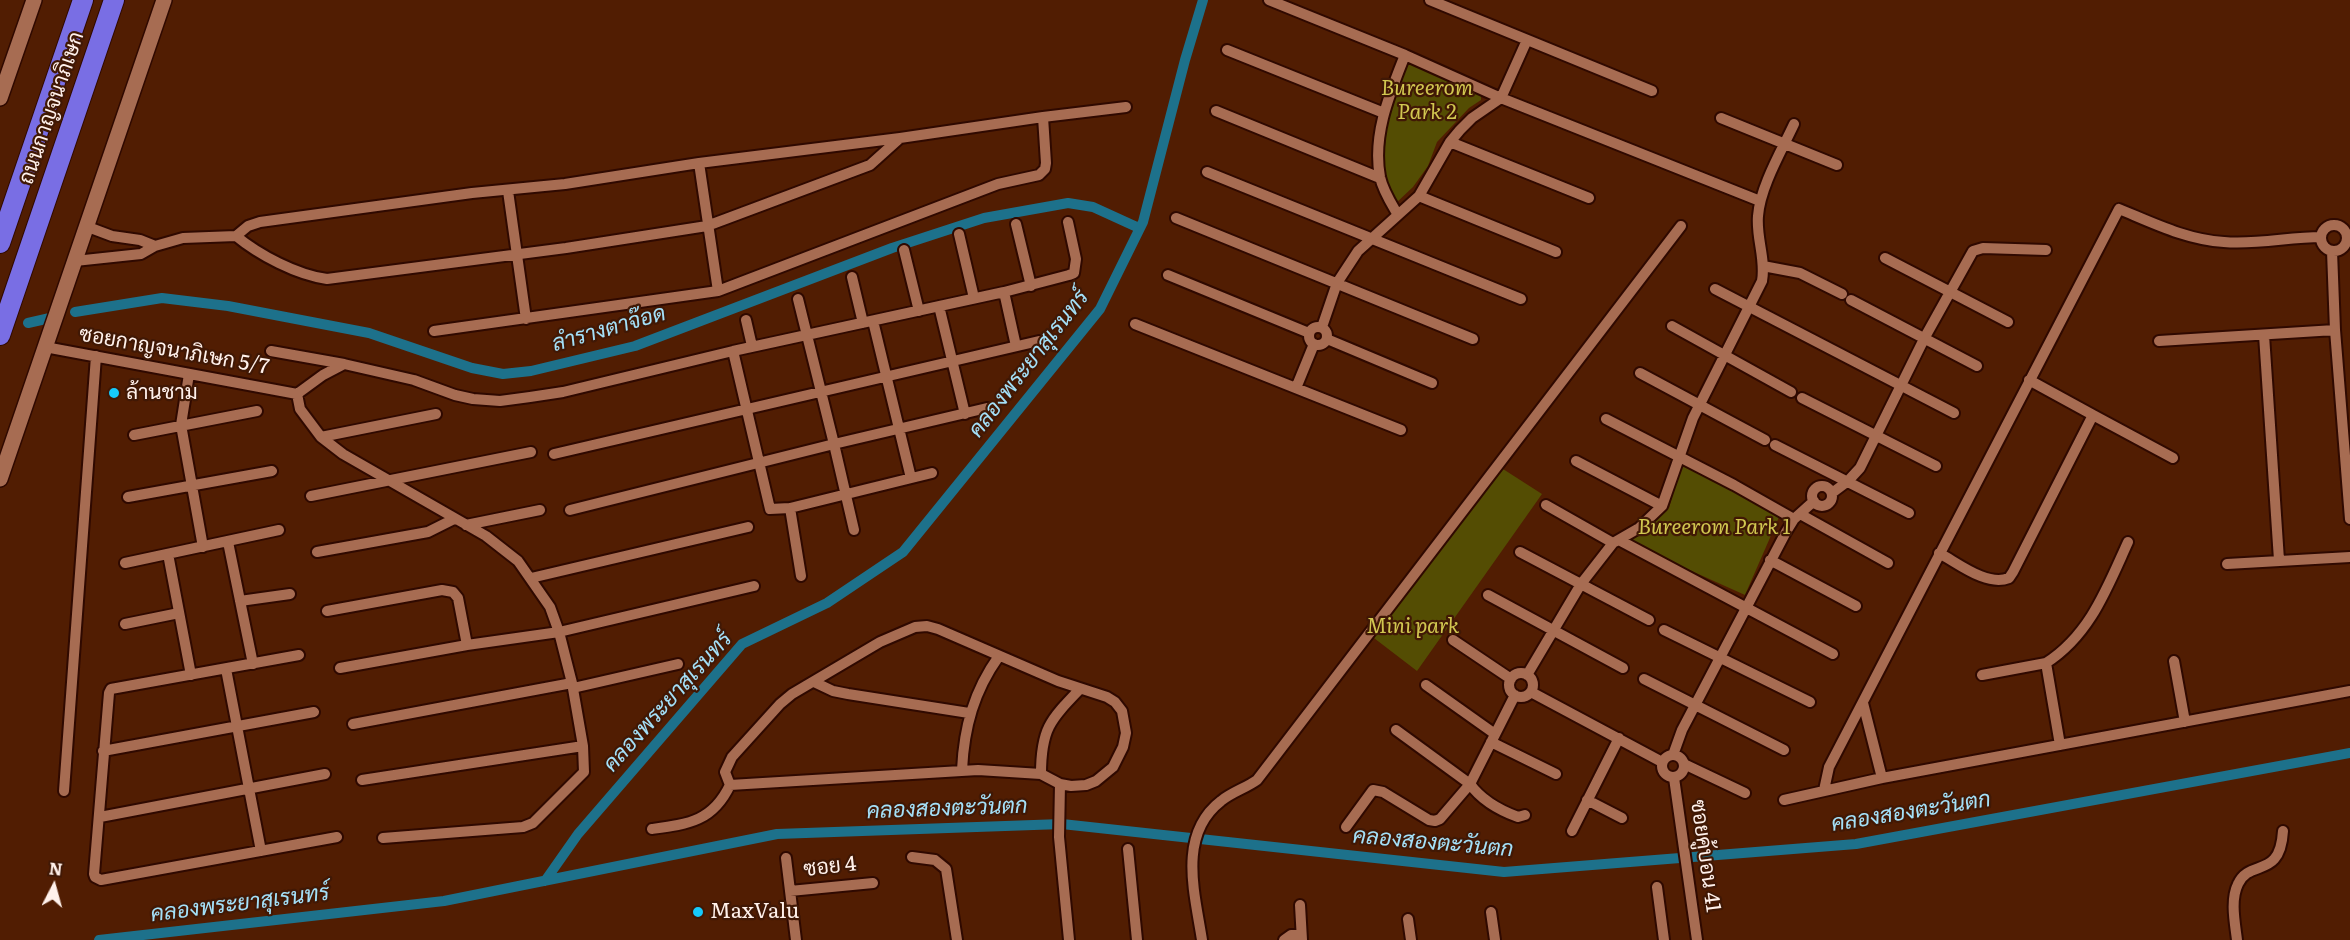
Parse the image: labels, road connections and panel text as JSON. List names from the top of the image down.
{
  "streets": {
    "highway": ["ถนนกาญจนาภิเษก"],
    "street": ["ซอยกาญจนาภิเษก 5/7", "ซอยคู้บอน 41", "ซอย 4"]
  },
  "water": ["ลำรางตาจ๊อด", "คลองพระยาสุเรนทร์", "คลองสองตะวันตก"],
  "parks": ["Bureerom Park 2", "Bureerom Park 1", "Mini park"],
  "places": ["ล้านชาม", "MaxValu"],
  "north": "top"
}
